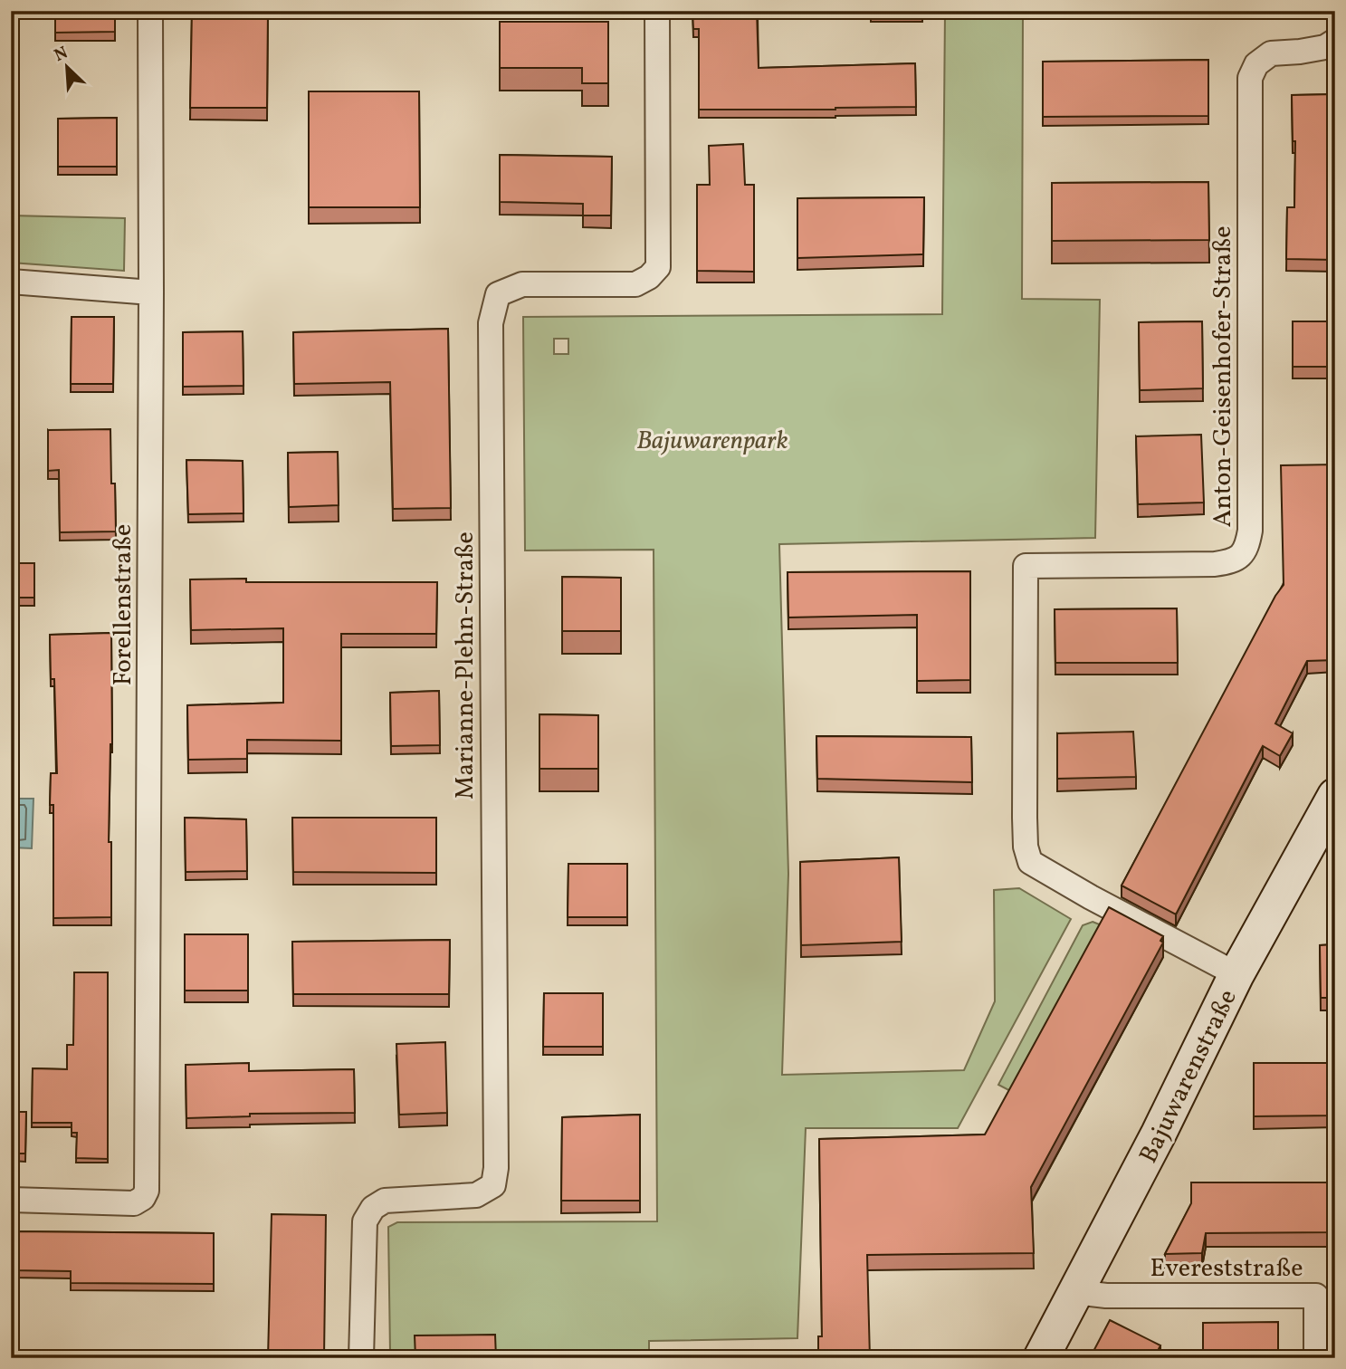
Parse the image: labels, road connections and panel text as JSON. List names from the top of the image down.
{
  "streets": {
    "main road": ["Bajuwarenstraße"],
    "street": [
      "Anton-Geisenhofer-Straße",
      "Forellenstraße",
      "Marianne-Plehn-Straße",
      "Evereststraße"
    ]
  },
  "crossings": [
    ["Anton-Geisenhofer-Straße", "Bajuwarenstraße"],
    ["Bajuwarenstraße", "Evereststraße"]
  ],
  "parks": ["Bajuwarenpark"],
  "north": "top left"
}
